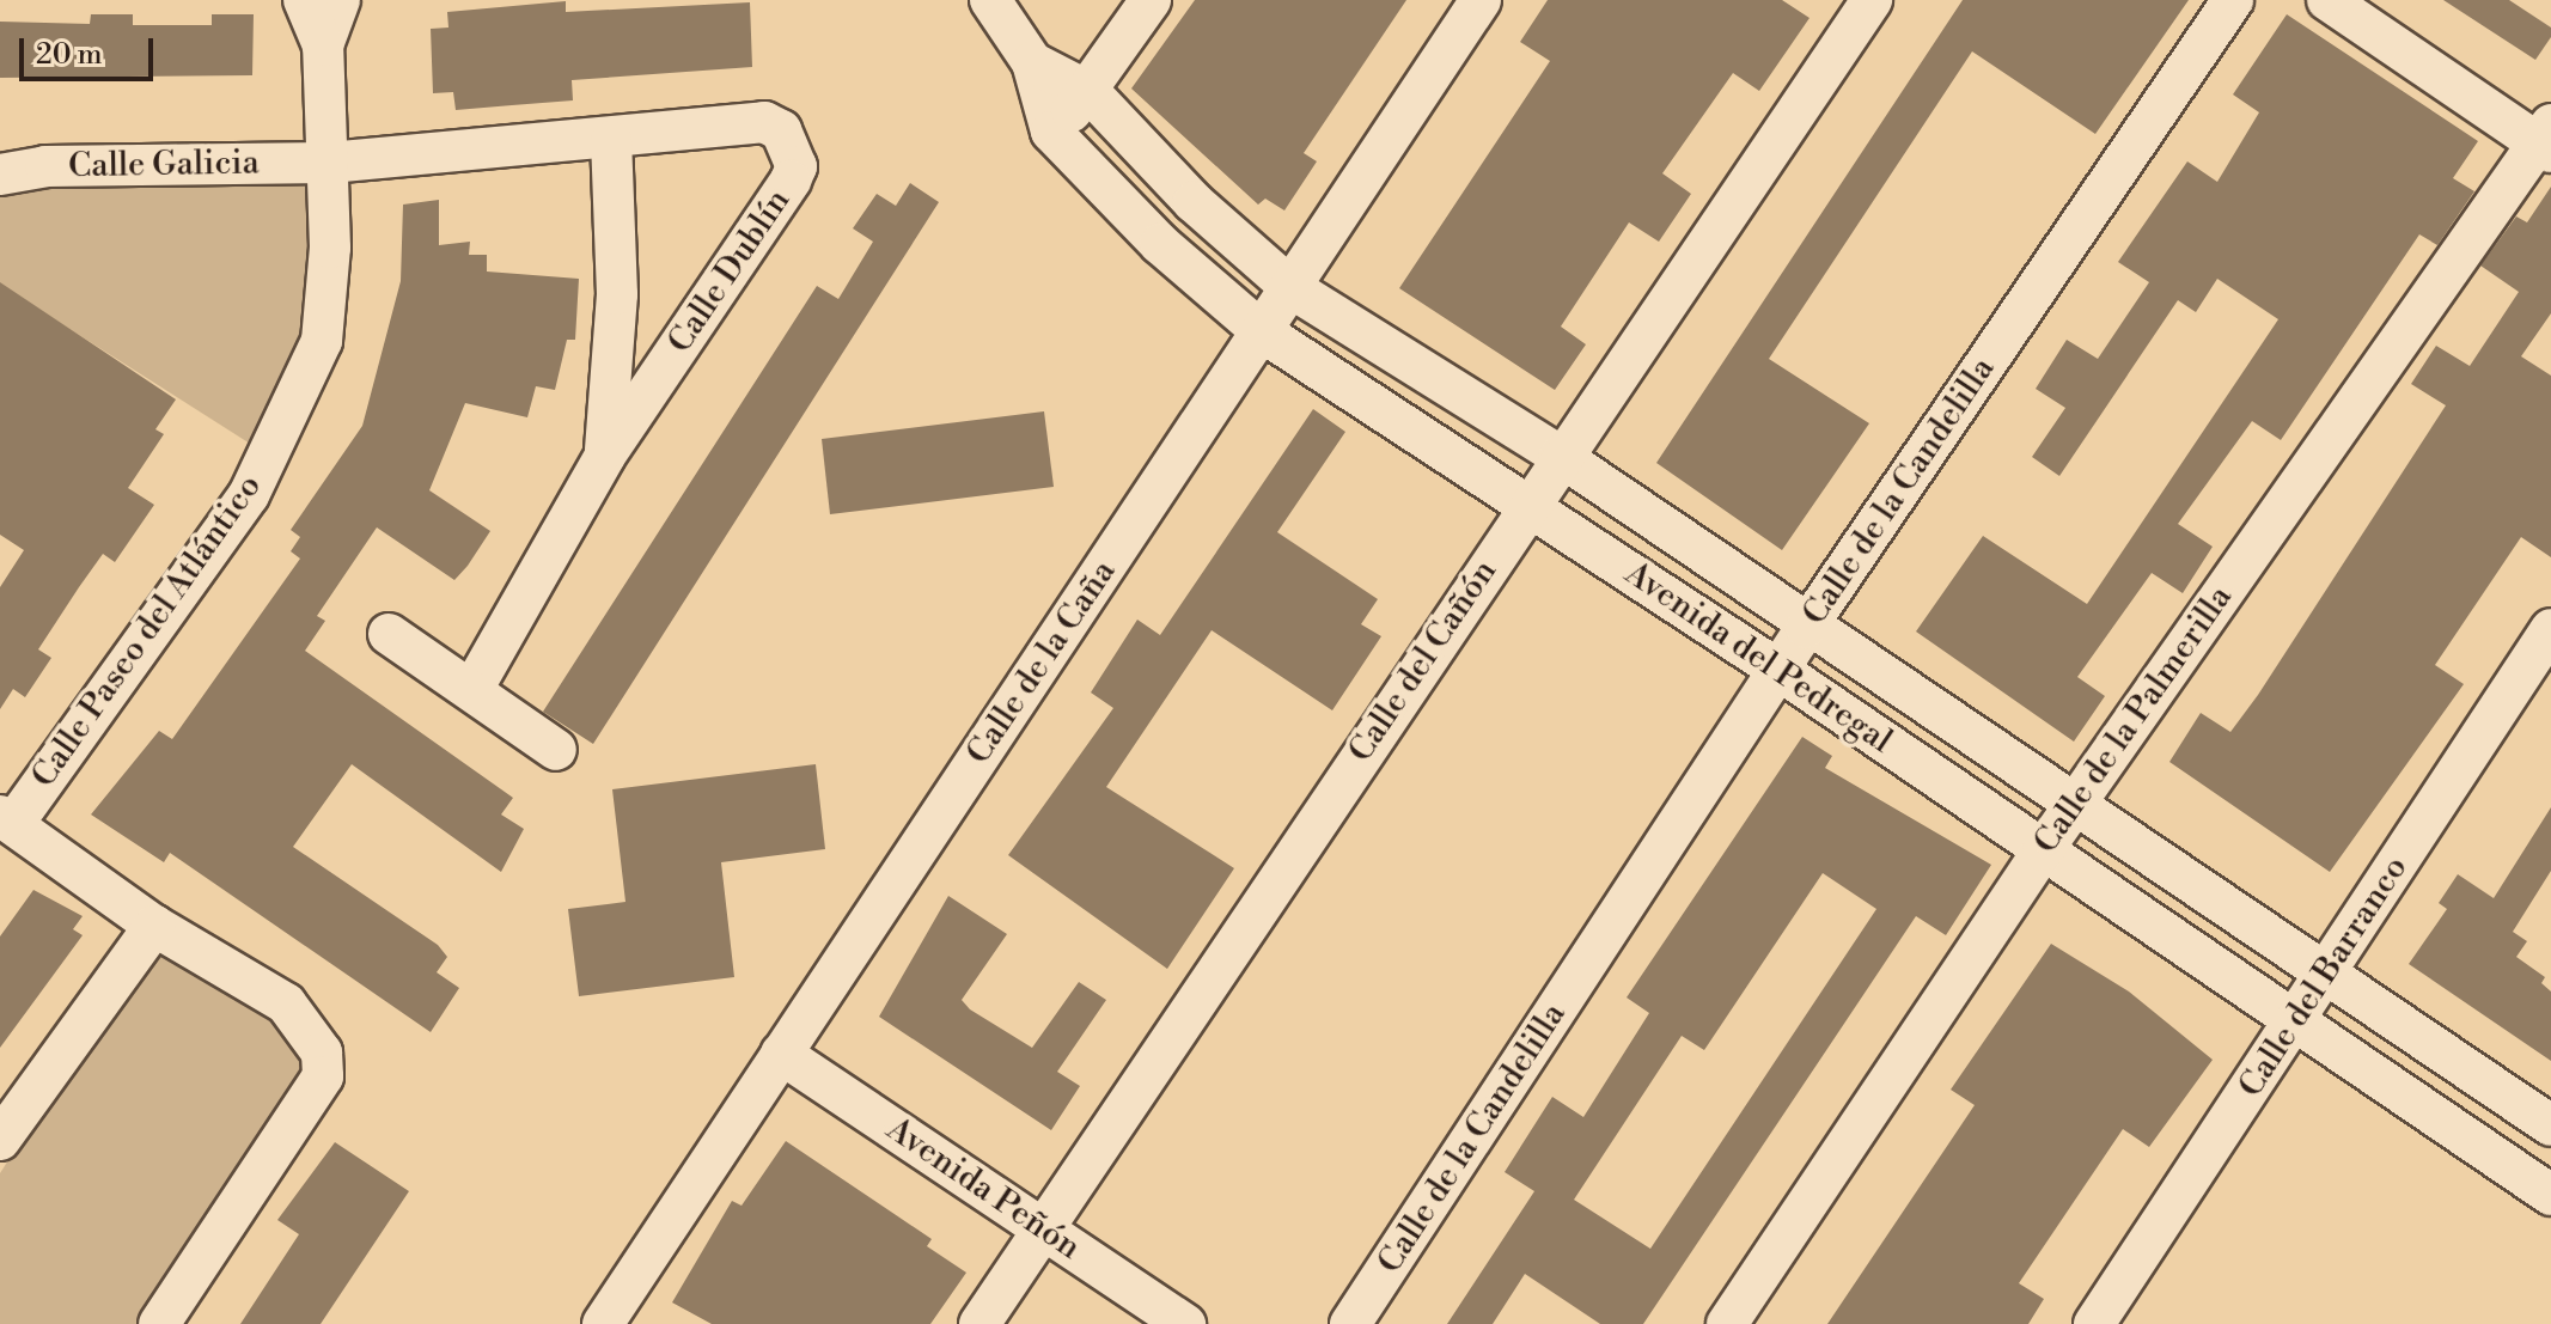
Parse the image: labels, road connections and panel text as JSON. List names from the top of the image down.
{
  "streets": {
    "street": [
      "Calle Galicia",
      "Calle Dublín",
      "Calle de la Candelilla",
      "Calle Paseo del Atlántico",
      "Avenida del Pedregal",
      "Calle del Cañón",
      "Calle de la Caña",
      "Calle de la Palmerilla",
      "Calle del Barranco",
      "Avenida Peñón"
    ]
  },
  "crossings": [
    ["Calle Galicia", "Calle Dublín"],
    ["Calle Galicia", "Calle Paseo del Atlántico"],
    ["Calle Dublín", "Calle Paseo del Atlántico"],
    ["Calle de la Candelilla", "Avenida del Pedregal"],
    ["Avenida del Pedregal", "Calle del Cañón"],
    ["Avenida del Pedregal", "Calle de la Caña"],
    ["Avenida del Pedregal", "Calle de la Palmerilla"],
    ["Avenida del Pedregal", "Calle del Barranco"],
    ["Calle del Cañón", "Avenida Peñón"],
    ["Calle de la Caña", "Avenida Peñón"]
  ],
  "scale_bar": "20 m"
}
